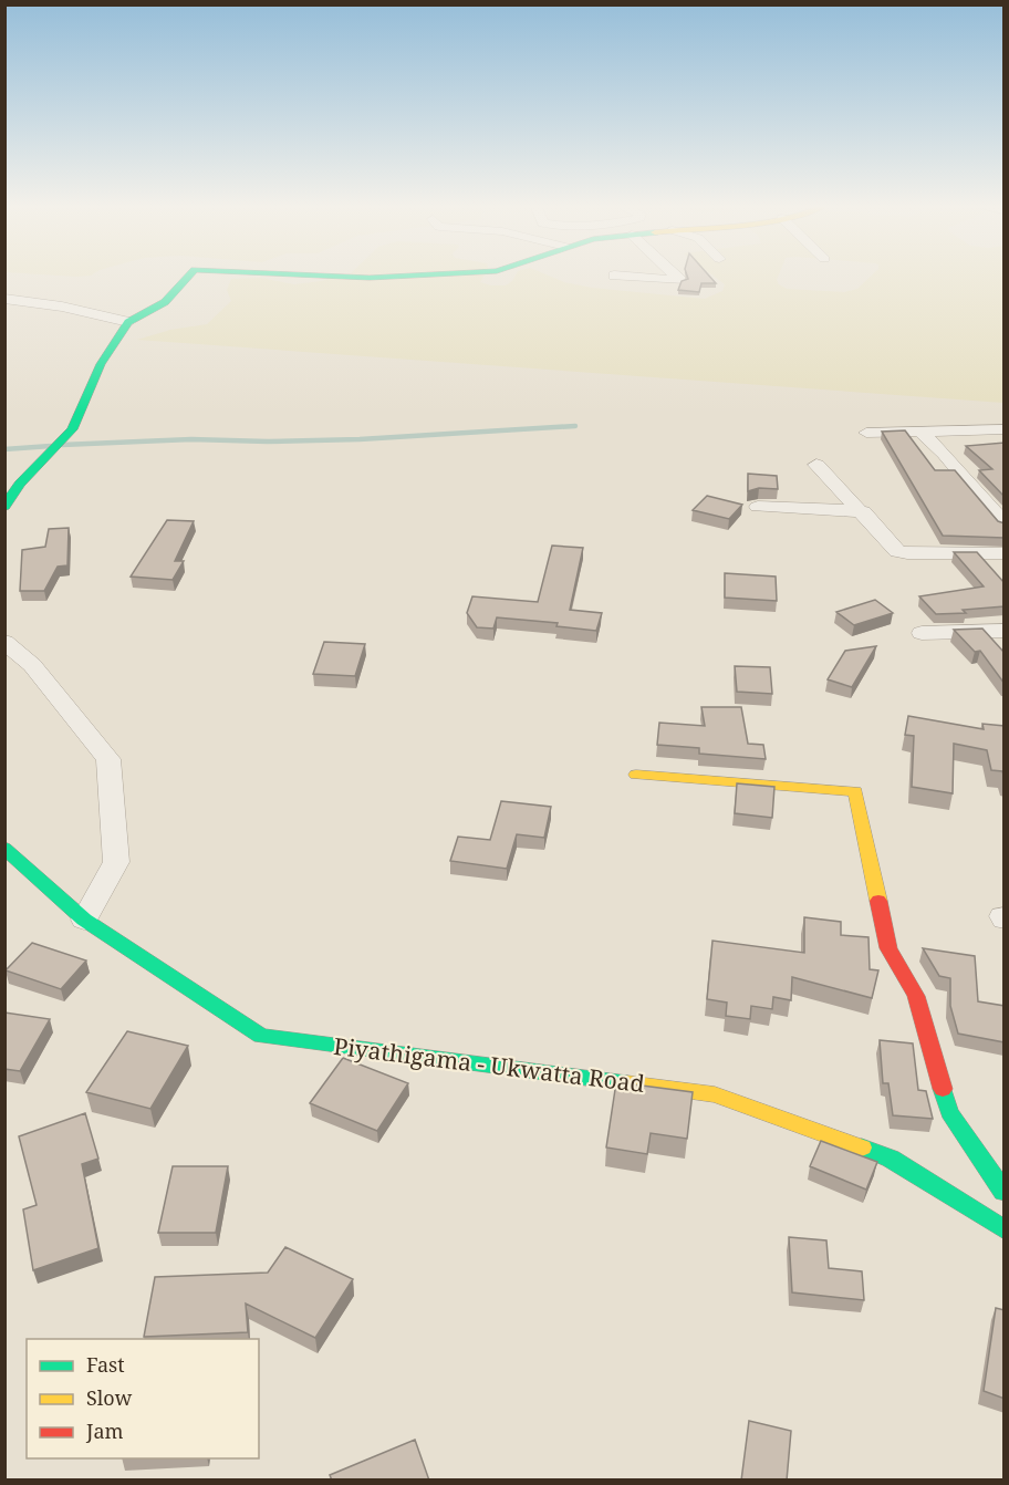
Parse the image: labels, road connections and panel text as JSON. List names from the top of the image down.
{
  "streets": {
    "street": ["Piyathigama - Ukwatta Road"]
  },
  "legend": ["Fast", "Slow", "Jam"]
}
